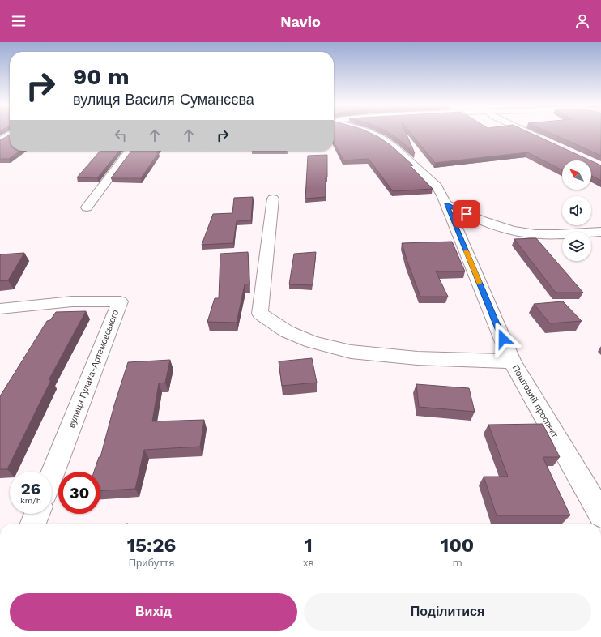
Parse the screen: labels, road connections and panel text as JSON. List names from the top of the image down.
{
  "streets": {
    "street": ["вулиця Гулака-Артемовського", "Поштовий проспект"]
  },
  "north": "top left",
  "page": {
    "header": "Navio",
    "turn": ["90 m", "вулиця Василя Суманєєва"],
    "speed": "26 km/h",
    "limit": "30",
    "eta": [
      "15:26",
      "Прибуття",
      "1",
      "хв",
      "100",
      "m"
    ],
    "buttons": ["Вихід", "Поділитися"]
  }
}
